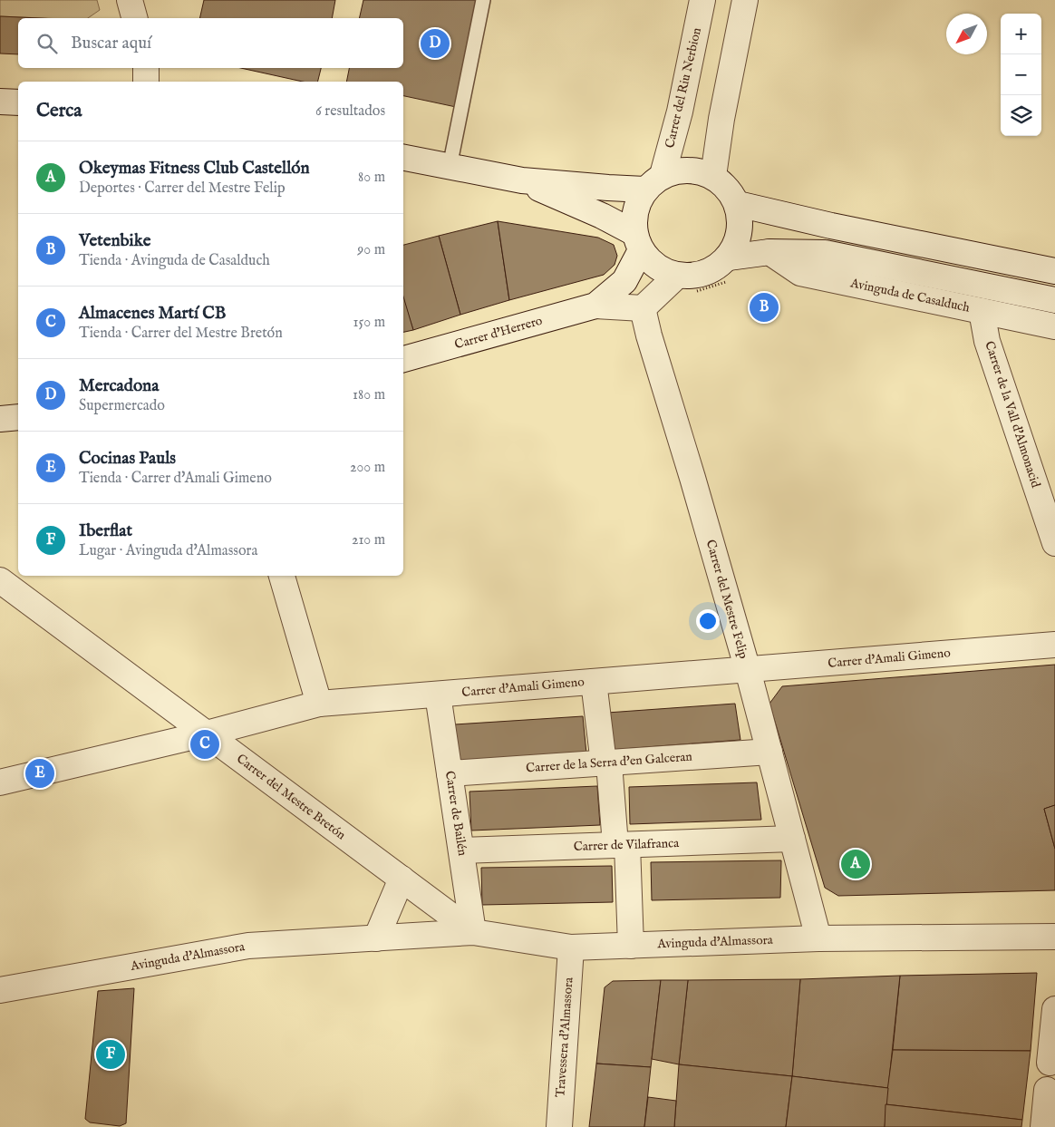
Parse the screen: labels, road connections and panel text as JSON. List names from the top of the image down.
{
  "streets": {
    "street": [
      "Carrer del Riu Nerbion",
      "Avinguda de Casalduch",
      "Carrer d'Herrero",
      "Carrer de la Vall d'Almonacid",
      "Carrer del Mestre Felip",
      "Carrer d'Amali Gimeno",
      "Carrer de la Serra d'en Galceran",
      "Carrer del Mestre Bretón",
      "Carrer de Bailén",
      "Carrer de Vilafranca",
      "Avinguda d'Almassora",
      "Travessera d'Almassora"
    ]
  },
  "crossings": [
    ["Carrer del Riu Nerbion", "Avinguda de Casalduch"],
    ["Carrer del Riu Nerbion", "Carrer d'Herrero"],
    ["Avinguda de Casalduch", "Carrer d'Herrero"],
    ["Avinguda de Casalduch", "Carrer de la Vall d'Almonacid"],
    ["Carrer d'Herrero", "Carrer del Mestre Felip"],
    ["Carrer del Mestre Felip", "Carrer d'Amali Gimeno"],
    ["Carrer del Mestre Felip", "Carrer de la Serra d'en Galceran"],
    ["Carrer del Mestre Felip", "Carrer de Vilafranca"],
    ["Carrer del Mestre Felip", "Avinguda d'Almassora"],
    ["Carrer d'Amali Gimeno", "Carrer del Mestre Bretón"],
    ["Carrer d'Amali Gimeno", "Carrer de Bailén"],
    ["Carrer de la Serra d'en Galceran", "Carrer de Bailén"],
    ["Carrer del Mestre Bretón", "Carrer de Bailén"],
    ["Carrer del Mestre Bretón", "Avinguda d'Almassora"],
    ["Carrer de Bailén", "Carrer de Vilafranca"],
    ["Carrer de Bailén", "Avinguda d'Almassora"],
    ["Avinguda d'Almassora", "Travessera d'Almassora"]
  ],
  "north": "bottom left",
  "page": {
    "map_buttons": ["+", "−"],
    "search": "Buscar aquí",
    "pins": [
      "D",
      "B",
      "C",
      "E",
      "A",
      "F"
    ],
    "heading": ["Cerca", "6 resultados"],
    "list": [
      {
        "mark": "A",
        "name": "Okeymas Fitness Club Castellón",
        "note": "Deportes · Carrer del Mestre Felip",
        "value": "80 m"
      },
      {
        "mark": "B",
        "name": "Vetenbike",
        "note": "Tienda · Avinguda de Casalduch",
        "value": "90 m"
      },
      {
        "mark": "C",
        "name": "Almacenes Martí CB",
        "note": "Tienda · Carrer del Mestre Bretón",
        "value": "150 m"
      },
      {
        "mark": "D",
        "name": "Mercadona",
        "note": "Supermercado",
        "value": "180 m"
      },
      {
        "mark": "E",
        "name": "Cocinas Pauls",
        "note": "Tienda · Carrer d'Amali Gimeno",
        "value": "200 m"
      },
      {
        "mark": "F",
        "name": "Iberflat",
        "note": "Lugar · Avinguda d'Almassora",
        "value": "210 m"
      }
    ]
  }
}
